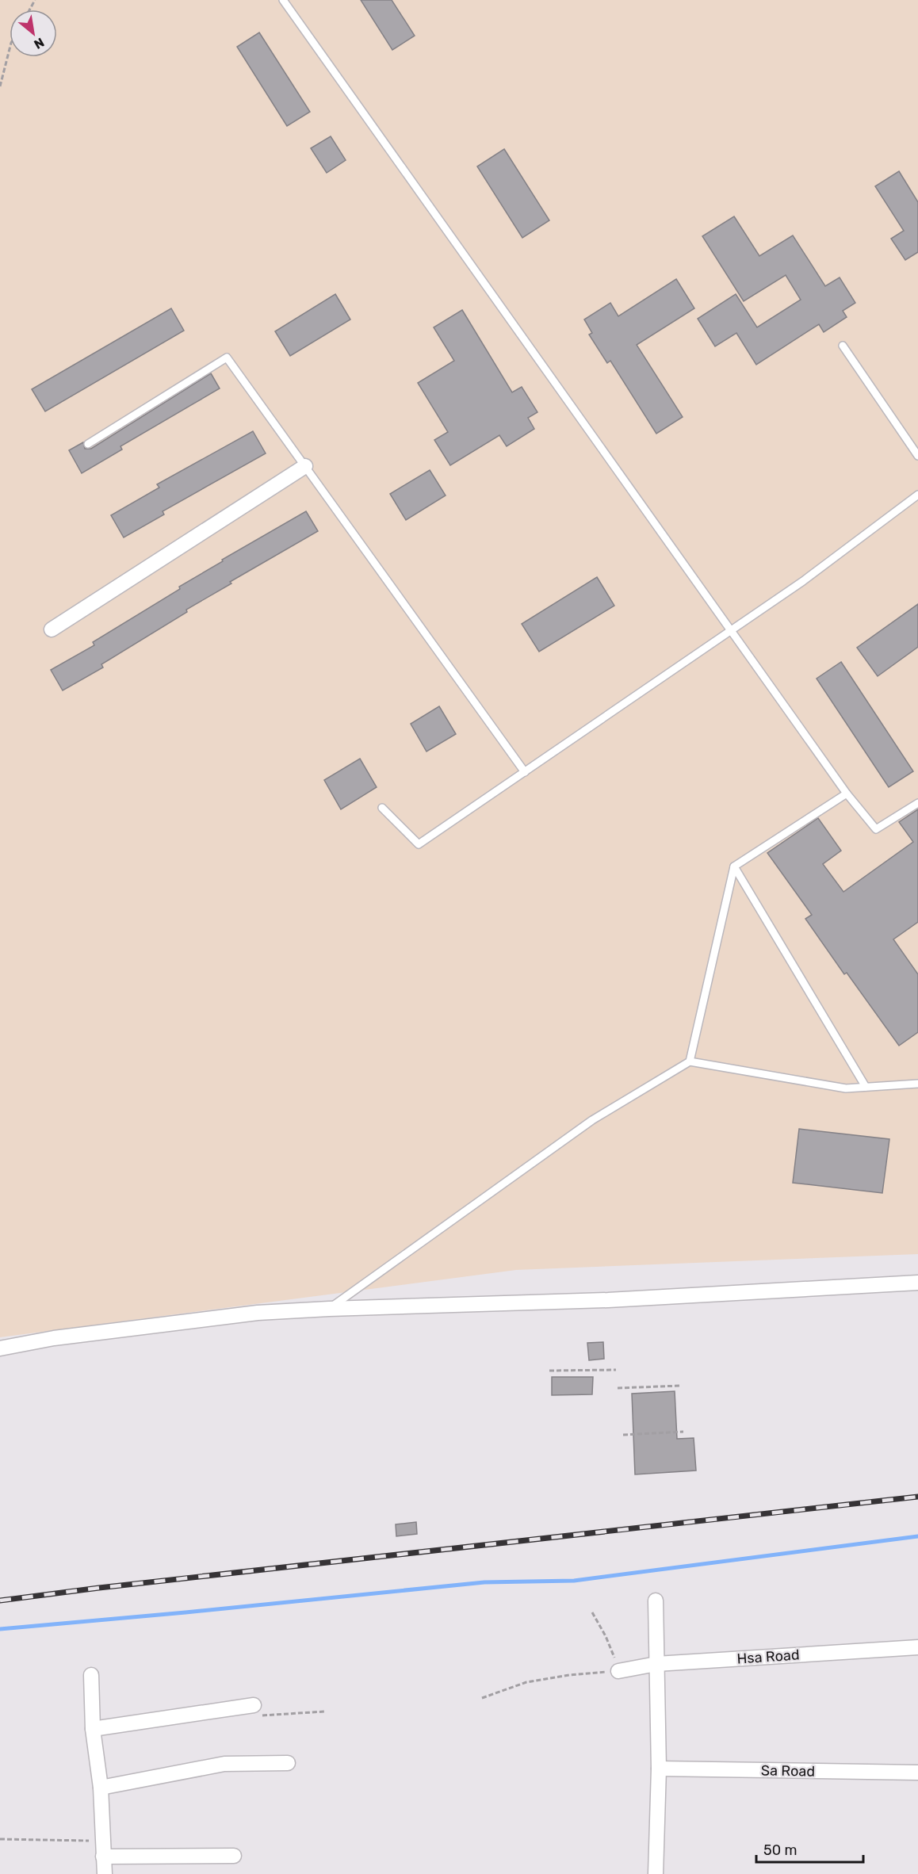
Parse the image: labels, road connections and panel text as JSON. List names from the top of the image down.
{
  "streets": {
    "street": ["Hsa Road", "Sa Road"]
  },
  "scale_bar": "50 m",
  "north": "bottom right"
}
